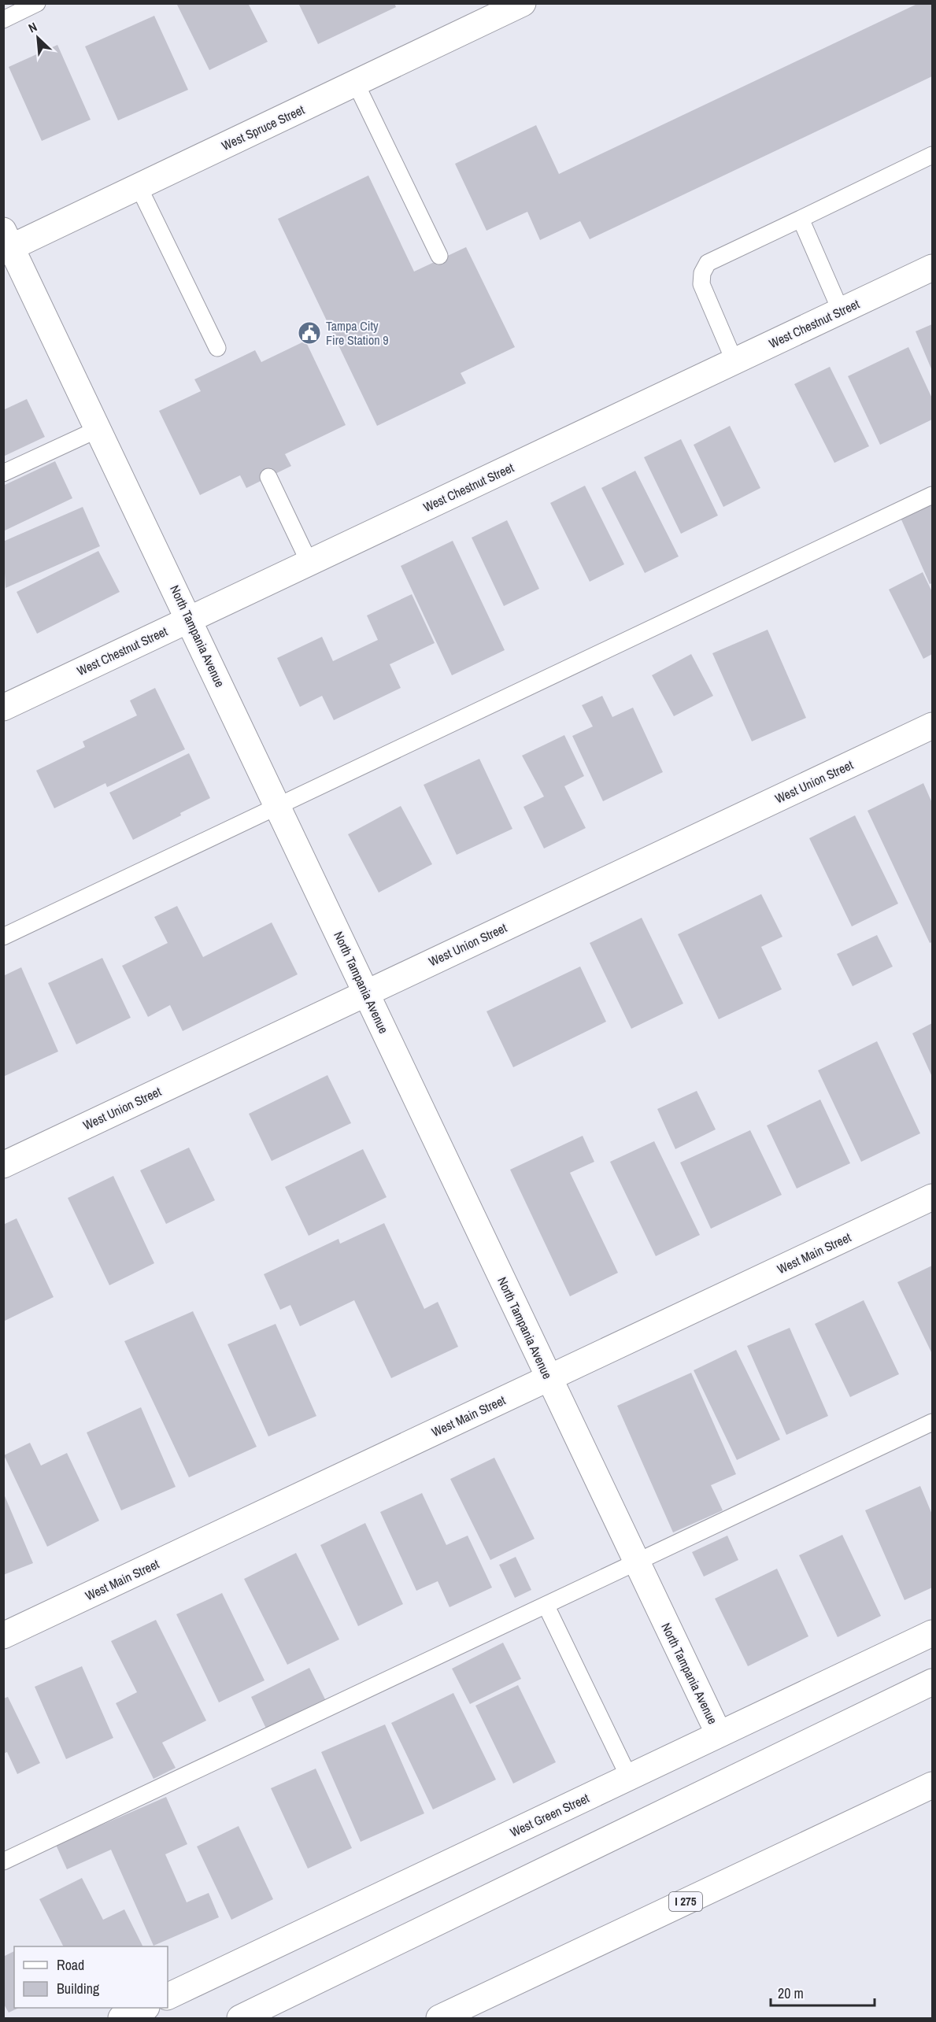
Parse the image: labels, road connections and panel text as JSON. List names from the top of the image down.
{
  "streets": {
    "main road": [
      "West Spruce Street",
      "West Chestnut Street",
      "North Tampania Avenue",
      "West Union Street",
      "West Main Street",
      "West Green Street",
      "I 275"
    ]
  },
  "crossings": [
    ["West Spruce Street", "North Tampania Avenue"],
    ["West Chestnut Street", "North Tampania Avenue"],
    ["North Tampania Avenue", "West Union Street"],
    ["North Tampania Avenue", "West Main Street"],
    ["North Tampania Avenue", "West Green Street"]
  ],
  "places": {
    "public building": ["Tampa City Fire Station 9"]
  },
  "legend": ["Road", "Building"],
  "scale_bar": "20 m",
  "north": "top left"
}
